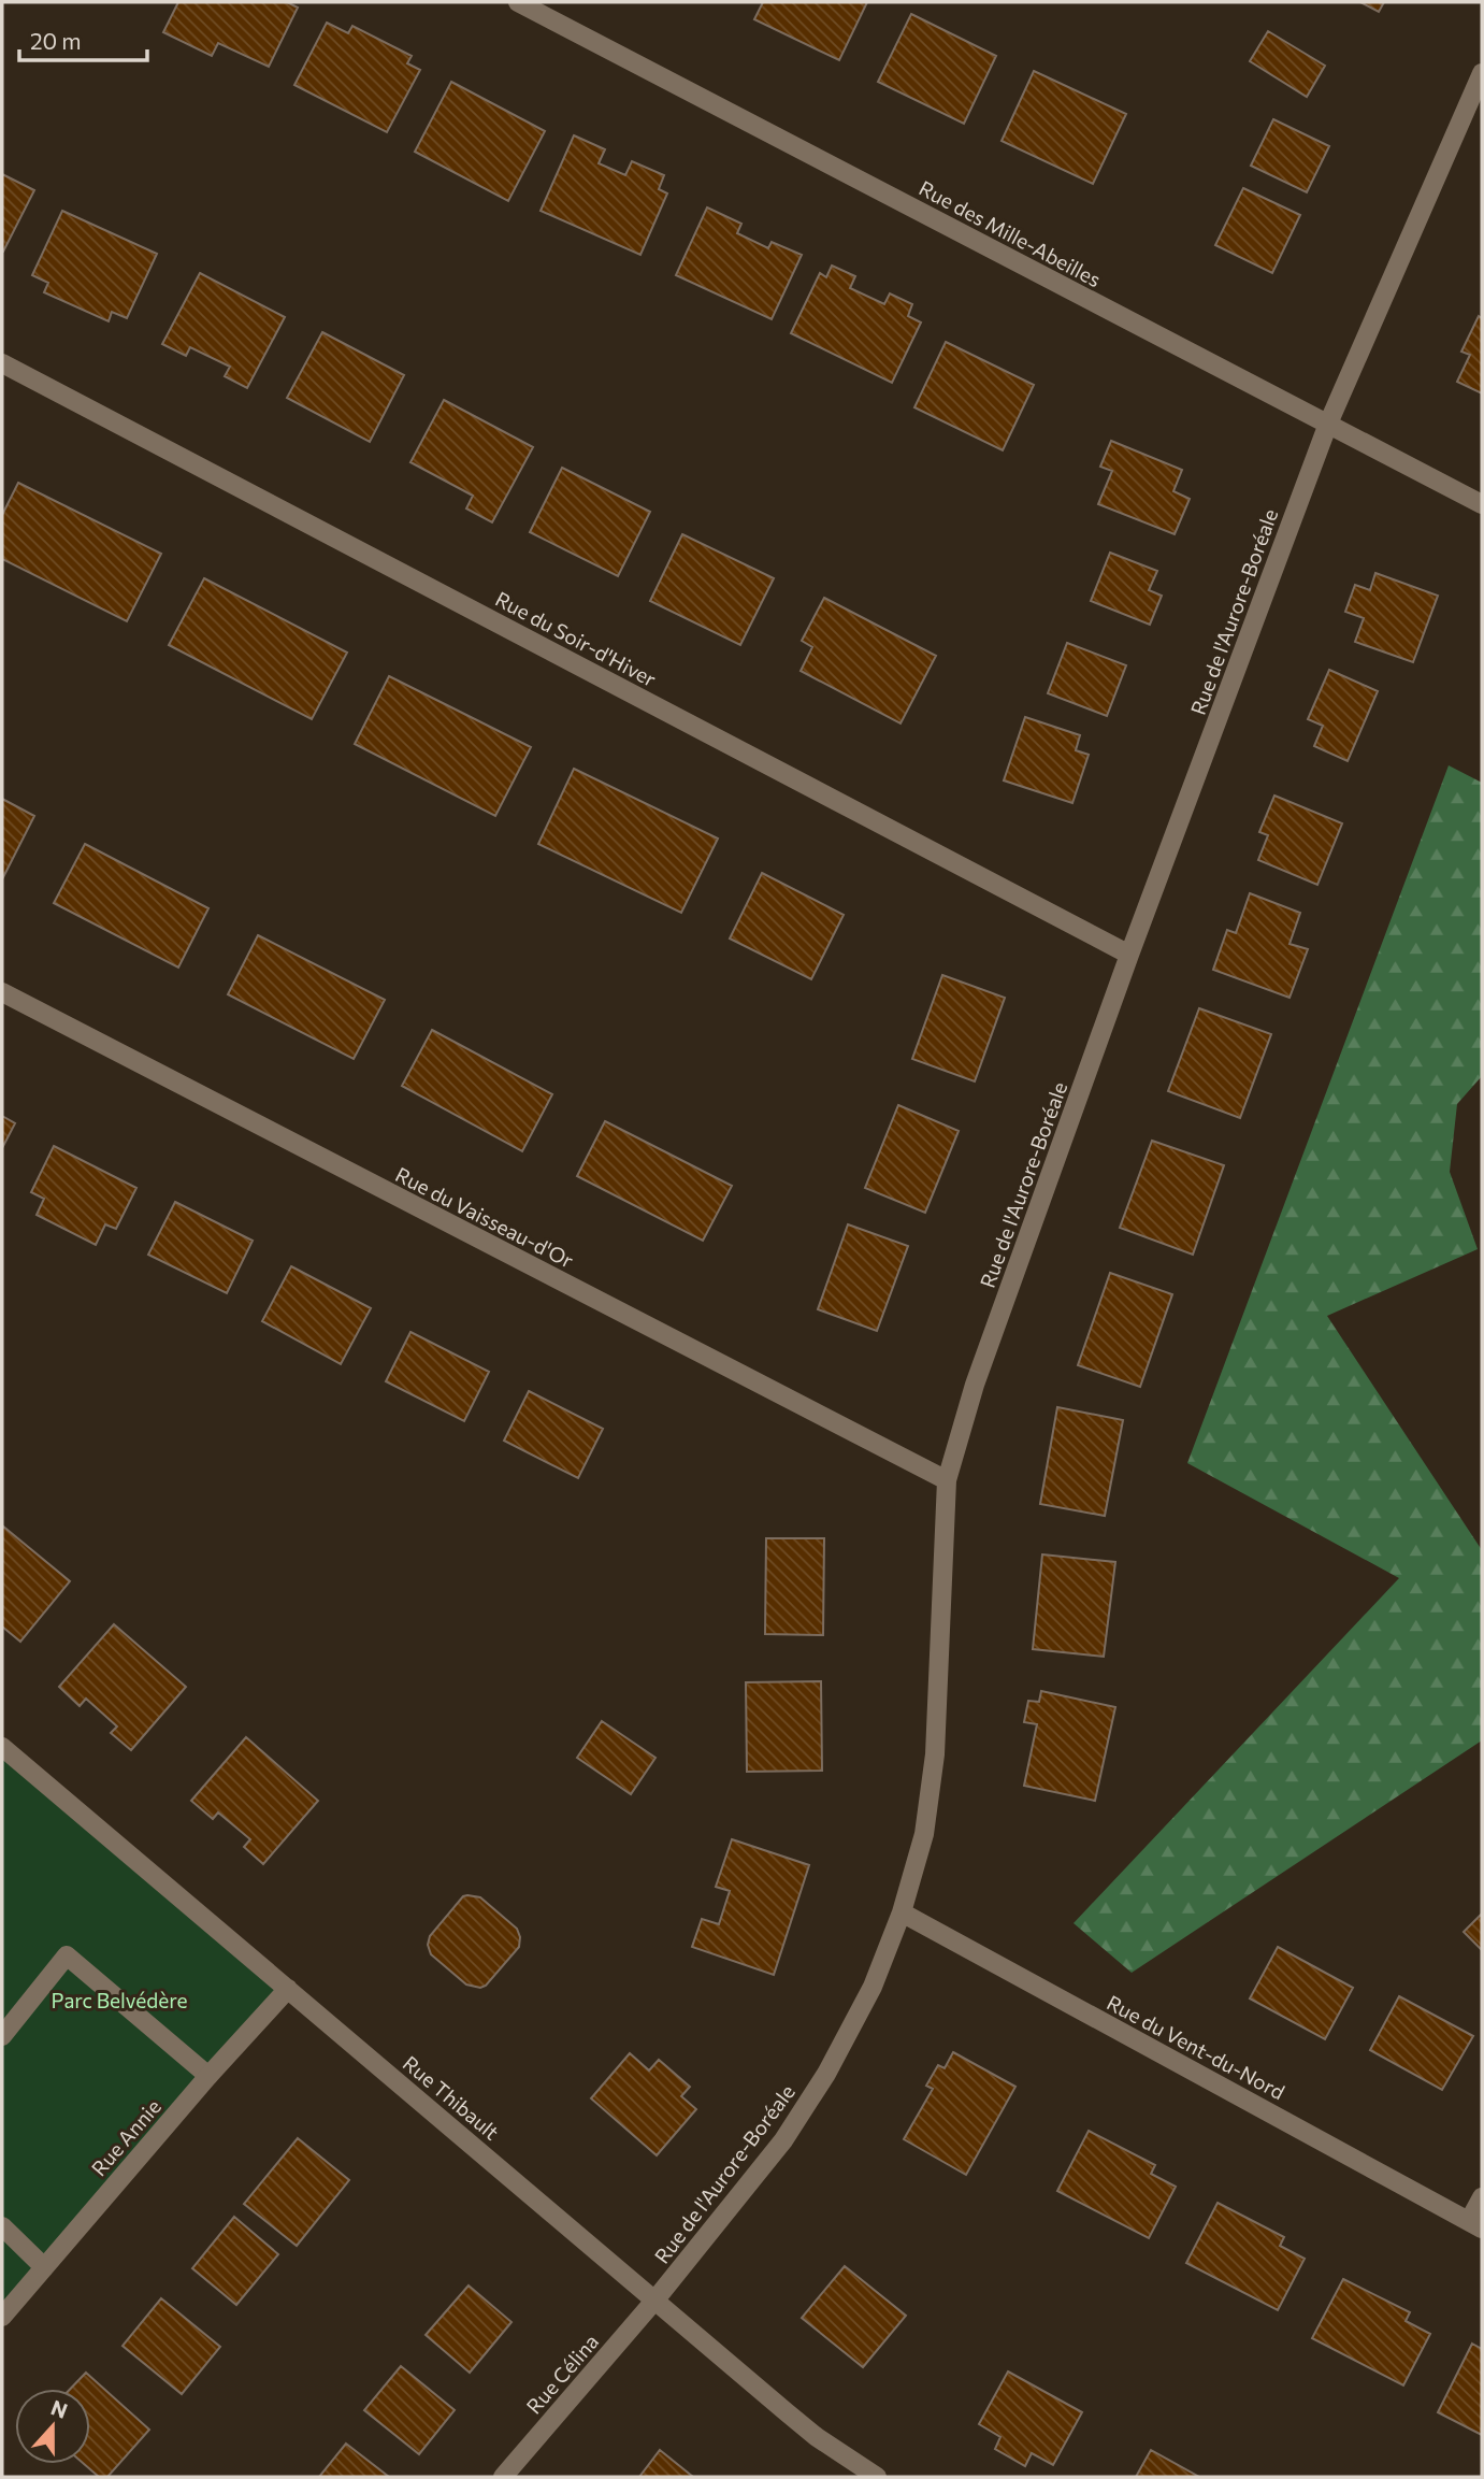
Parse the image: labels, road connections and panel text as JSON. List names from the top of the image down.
{
  "streets": {
    "street": [
      "Rue des Mille-Abeilles",
      "Rue de l'Aurore-Boréale",
      "Rue du Soir-d'Hiver",
      "Rue du Vaisseau-d'Or",
      "Rue du Vent-du-Nord",
      "Rue Thibault",
      "Rue Annie",
      "Rue Célina"
    ]
  },
  "crossings": [
    ["Rue des Mille-Abeilles", "Rue de l'Aurore-Boréale"],
    ["Rue de l'Aurore-Boréale", "Rue du Soir-d'Hiver"],
    ["Rue de l'Aurore-Boréale", "Rue du Vaisseau-d'Or"],
    ["Rue de l'Aurore-Boréale", "Rue du Vent-du-Nord"],
    ["Rue de l'Aurore-Boréale", "Rue Thibault"],
    ["Rue de l'Aurore-Boréale", "Rue Célina"],
    ["Rue Thibault", "Rue Annie"],
    ["Rue Thibault", "Rue Célina"]
  ],
  "parks": ["Parc Belvédère"],
  "scale_bar": "20 m",
  "north": "top"
}
